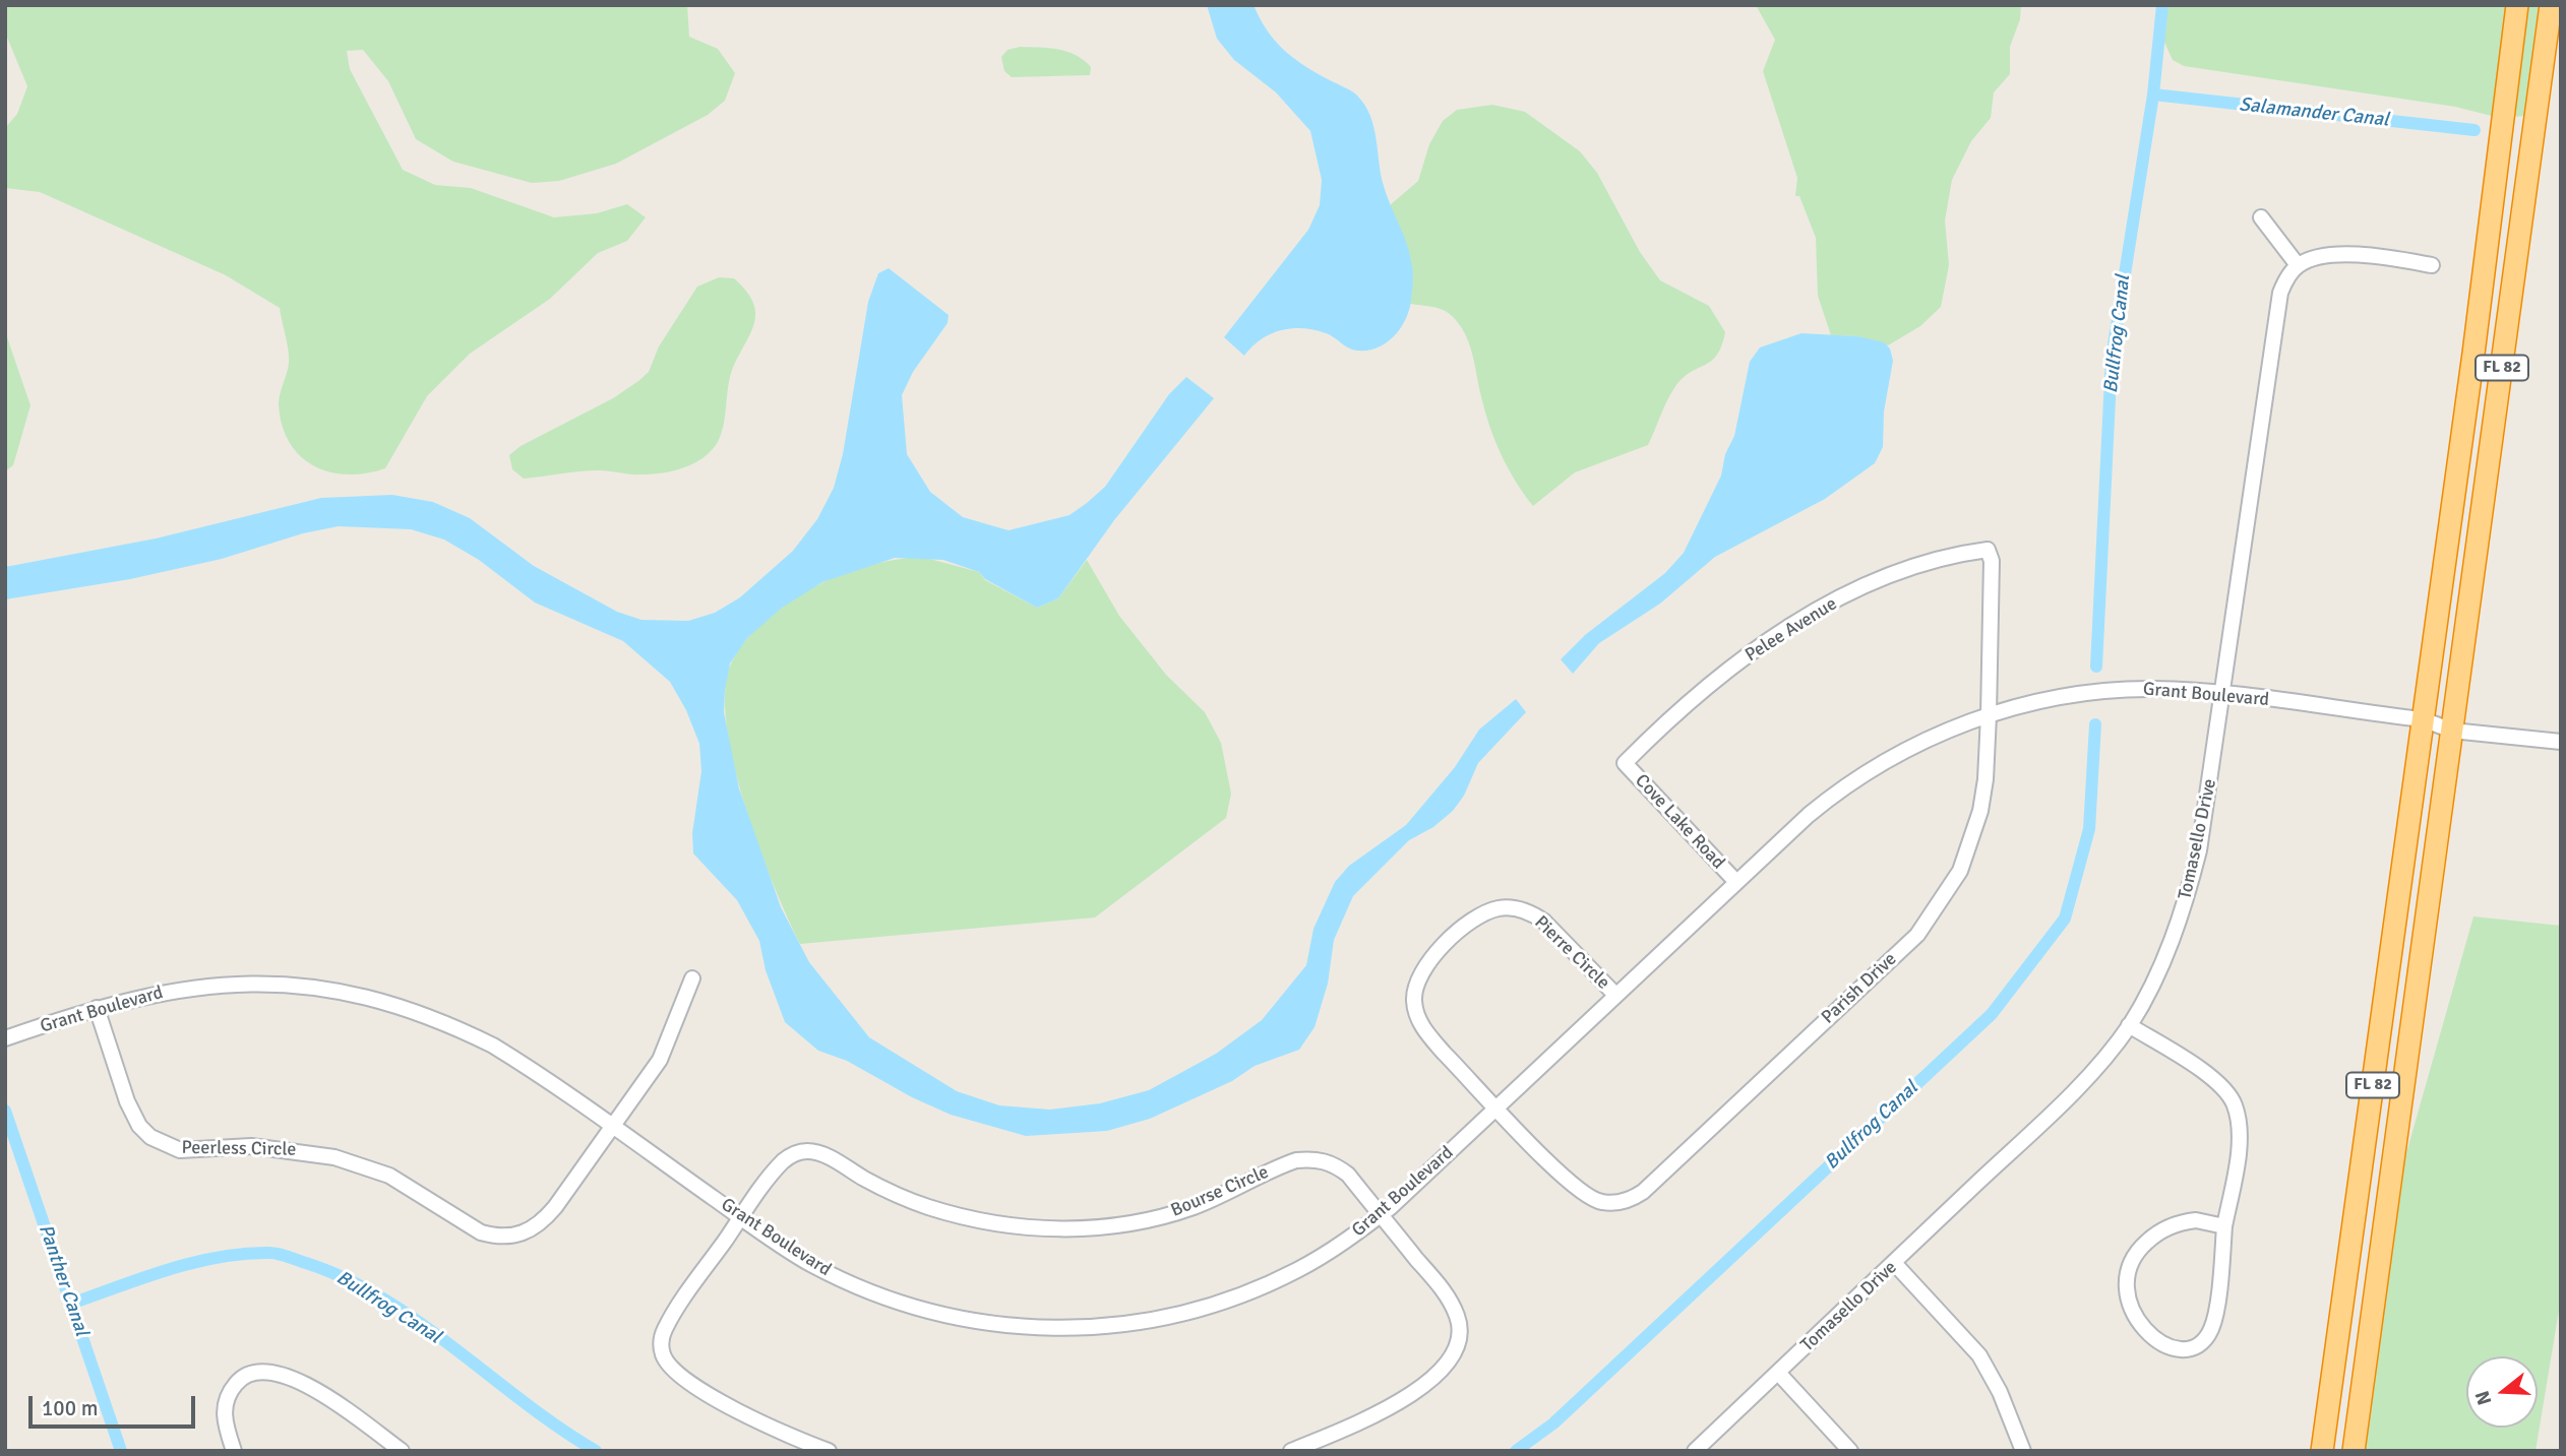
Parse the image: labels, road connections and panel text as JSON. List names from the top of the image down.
{
  "streets": {
    "highway": ["FL 82"],
    "street": [
      "Pelee Avenue",
      "Grant Boulevard",
      "Cove Lake Road",
      "Tomasello Drive",
      "Pierre Circle",
      "Parish Drive",
      "Peerless Circle",
      "Bourse Circle"
    ]
  },
  "crossings": [
    ["FL 82", "Grant Boulevard"],
    ["Pelee Avenue", "Cove Lake Road"],
    ["Pelee Avenue", "Parish Drive"],
    ["Grant Boulevard", "Cove Lake Road"],
    ["Grant Boulevard", "Tomasello Drive"],
    ["Grant Boulevard", "Pierre Circle"],
    ["Grant Boulevard", "Parish Drive"],
    ["Grant Boulevard", "Peerless Circle"],
    ["Grant Boulevard", "Bourse Circle"],
    ["Pierre Circle", "Parish Drive"]
  ],
  "water": ["Salamander Canal", "Bullfrog Canal", "Panther Canal"],
  "scale_bar": "100 m",
  "north": "left"
}
